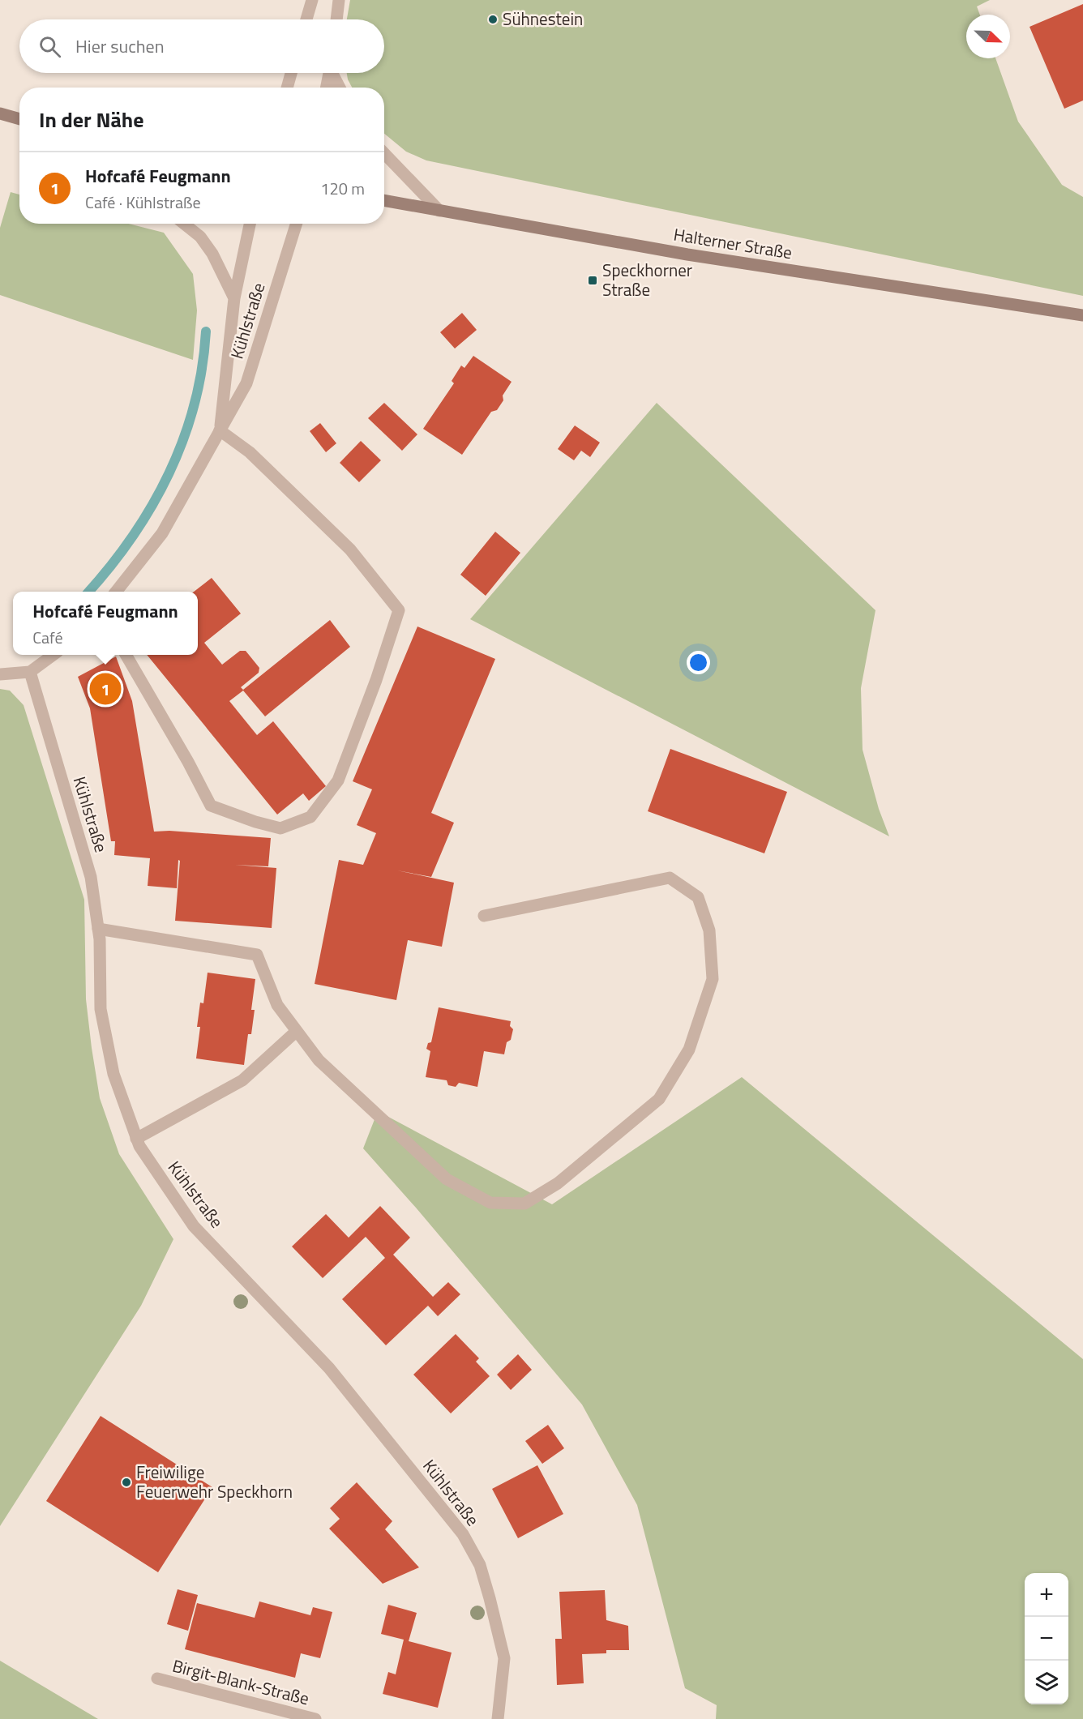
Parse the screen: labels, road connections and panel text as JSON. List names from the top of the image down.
{
  "streets": {
    "main road": ["Halterner Straße"],
    "street": ["Kühlstraße", "Birgit-Blank-Straße"]
  },
  "places": {
    "other": ["Sühnestein", "Freiwilige Feuerwehr Speckhorn"],
    "transit": ["Speckhorner Straße"]
  },
  "north": "bottom right",
  "page": {
    "search": "Hier suchen",
    "heading": "In der Nähe",
    "list": [
      {
        "mark": "1",
        "name": "Hofcafé Feugmann",
        "note": "Café · Kühlstraße",
        "value": "120 m"
      }
    ],
    "popup": ["Hofcafé Feugmann", "Café"],
    "pins": "1",
    "map_buttons": ["+", "−"]
  }
}
